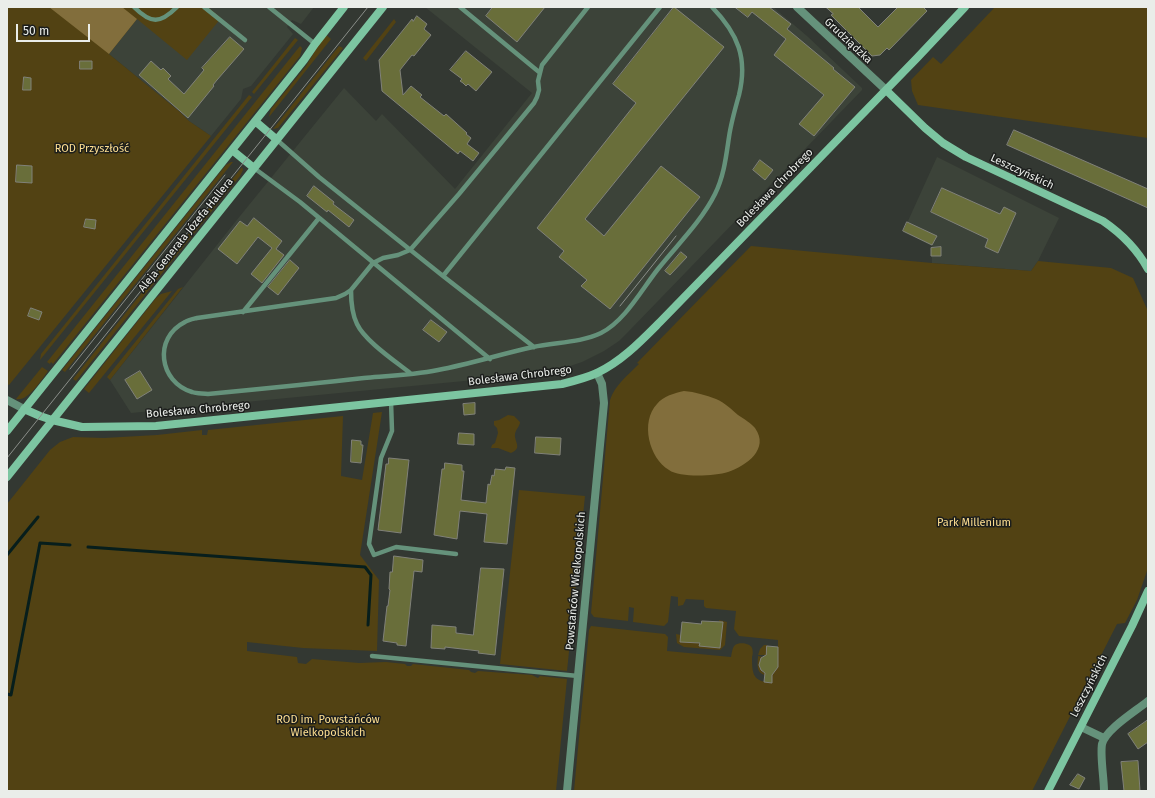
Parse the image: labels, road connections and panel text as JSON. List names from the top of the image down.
{
  "streets": {
    "street": [
      "Grudziądzka",
      "Leszczyńskich",
      "Bolesława Chrobrego",
      "Aleja Generała Józefa Hallera",
      "Powstańców Wielkopolskich"
    ]
  },
  "crossings": [
    ["Grudziądzka", "Leszczyńskich"],
    ["Grudziądzka", "Bolesława Chrobrego"],
    ["Leszczyńskich", "Bolesława Chrobrego"],
    ["Bolesława Chrobrego", "Aleja Generała Józefa Hallera"],
    ["Bolesława Chrobrego", "Powstańców Wielkopolskich"]
  ],
  "parks": ["ROD Przyszłość", "Park Millenium", "ROD im. Powstańców Wielkopolskich"],
  "scale_bar": "50 m"
}
